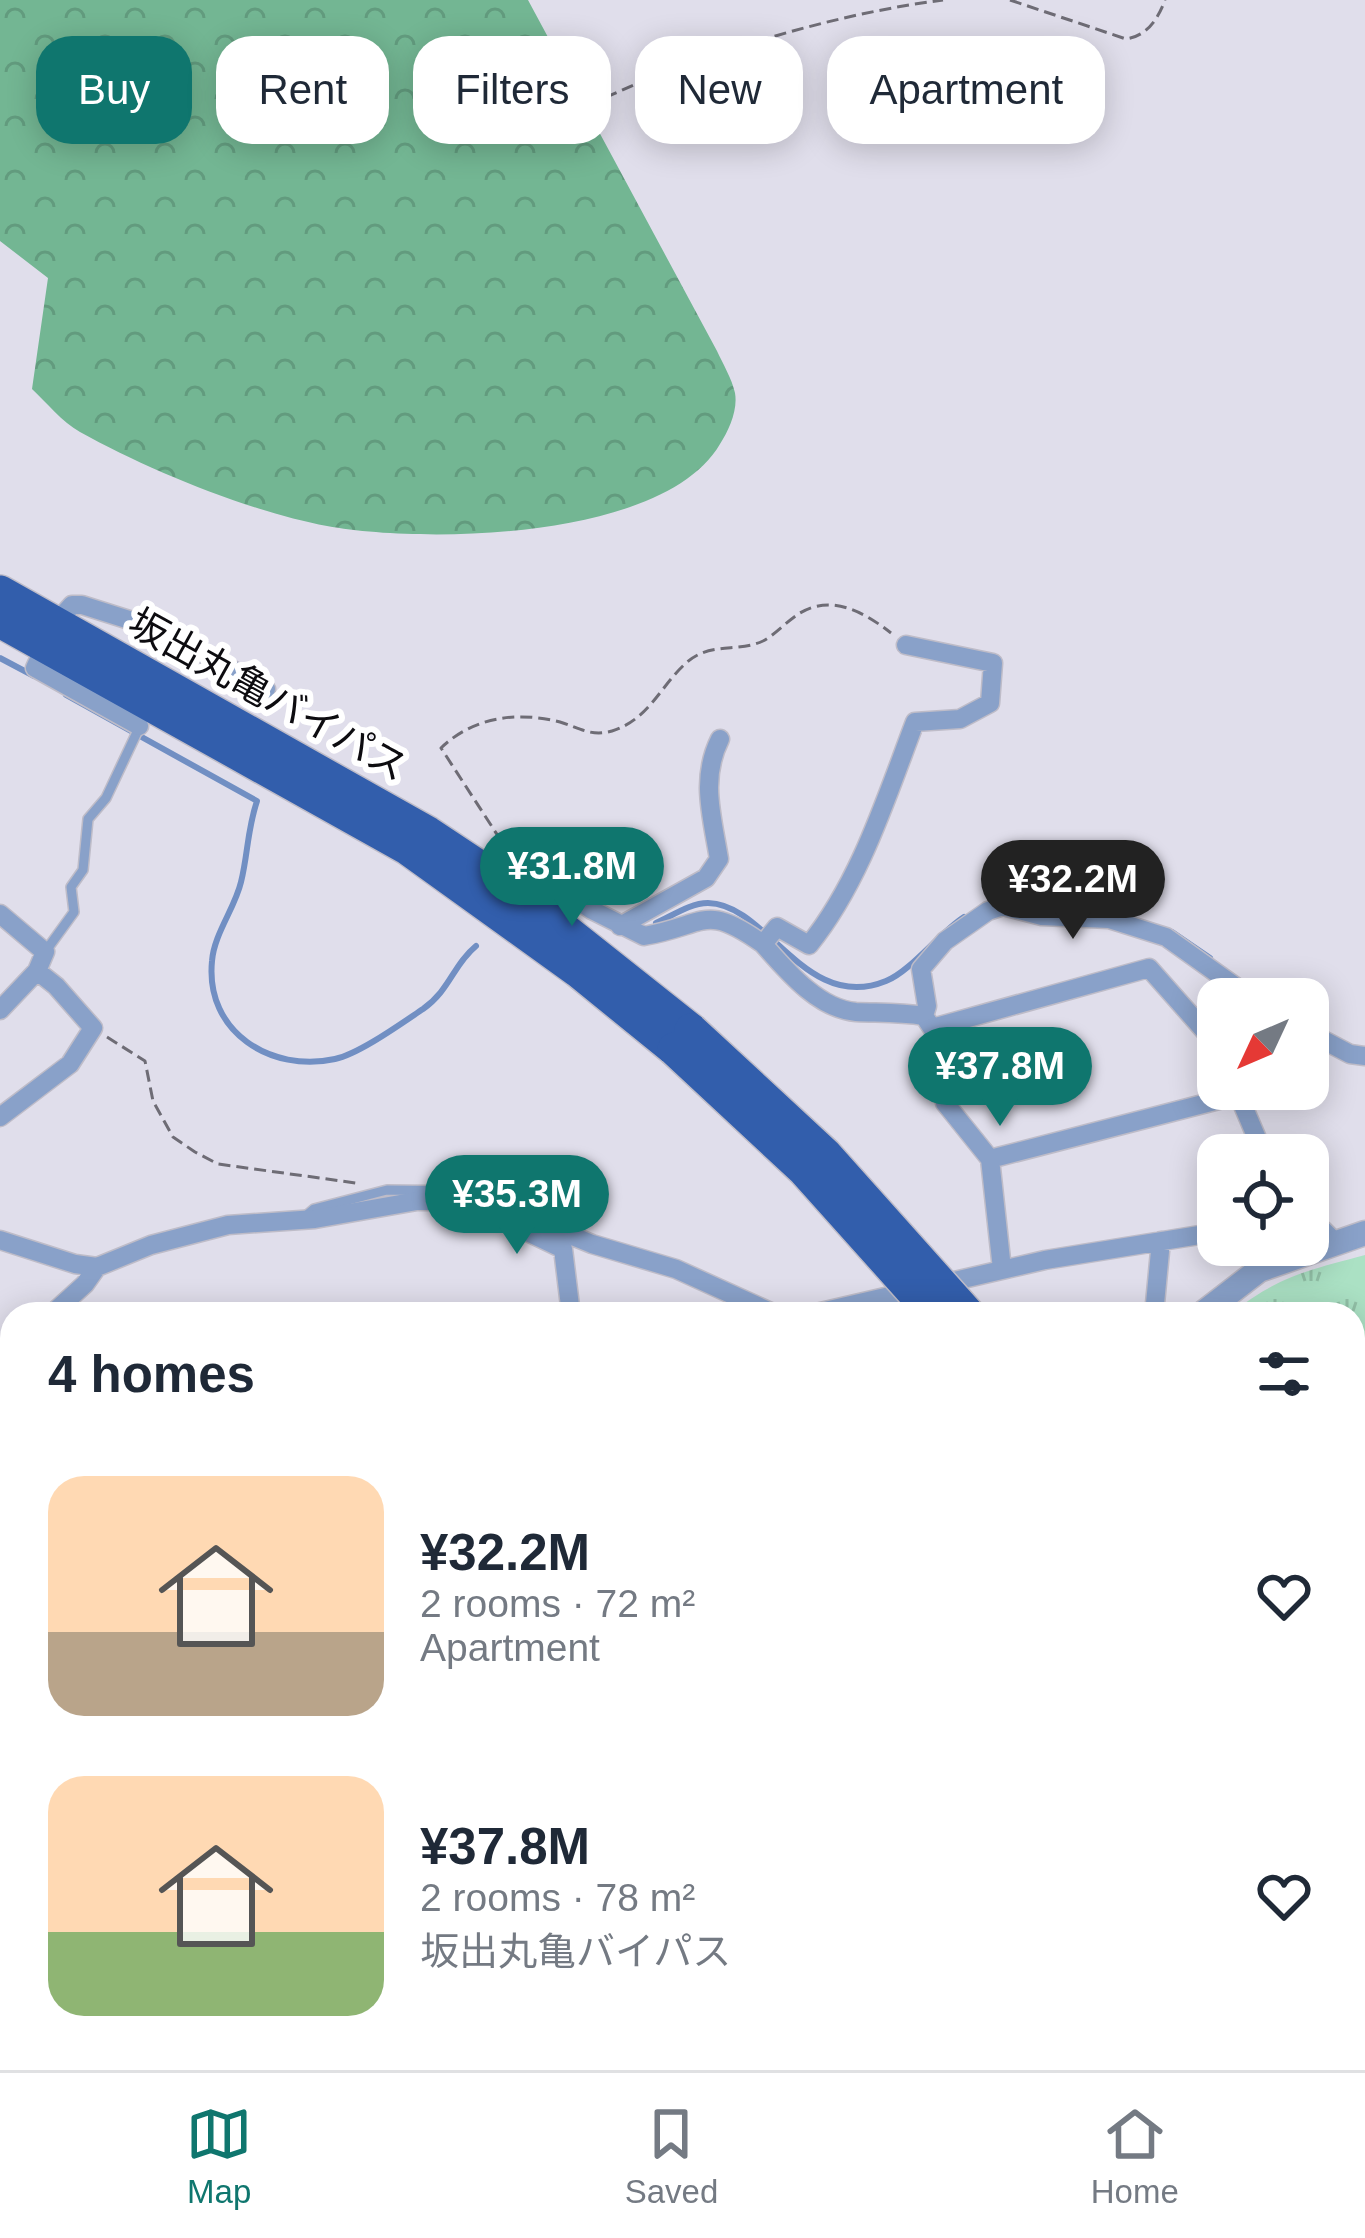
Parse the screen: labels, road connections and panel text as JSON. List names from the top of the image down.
{
  "streets": {
    "highway": ["坂出丸亀バイパス"]
  },
  "north": "bottom left",
  "page": {
    "chip": [
      "Buy",
      "Rent",
      "Filters",
      "New",
      "Apartment"
    ],
    "price": [
      "¥31.8M",
      "¥32.2M",
      "¥37.8M",
      "¥35.3M"
    ],
    "heading": "4 homes",
    "list": [
      {
        "name": "¥32.2M",
        "note": "2 rooms · 72 m² · Apartment"
      },
      {
        "name": "¥37.8M",
        "note": "2 rooms · 78 m² · 坂出丸亀バイパス"
      }
    ],
    "tabs": ["Map", "Saved", "Home"]
  }
}
